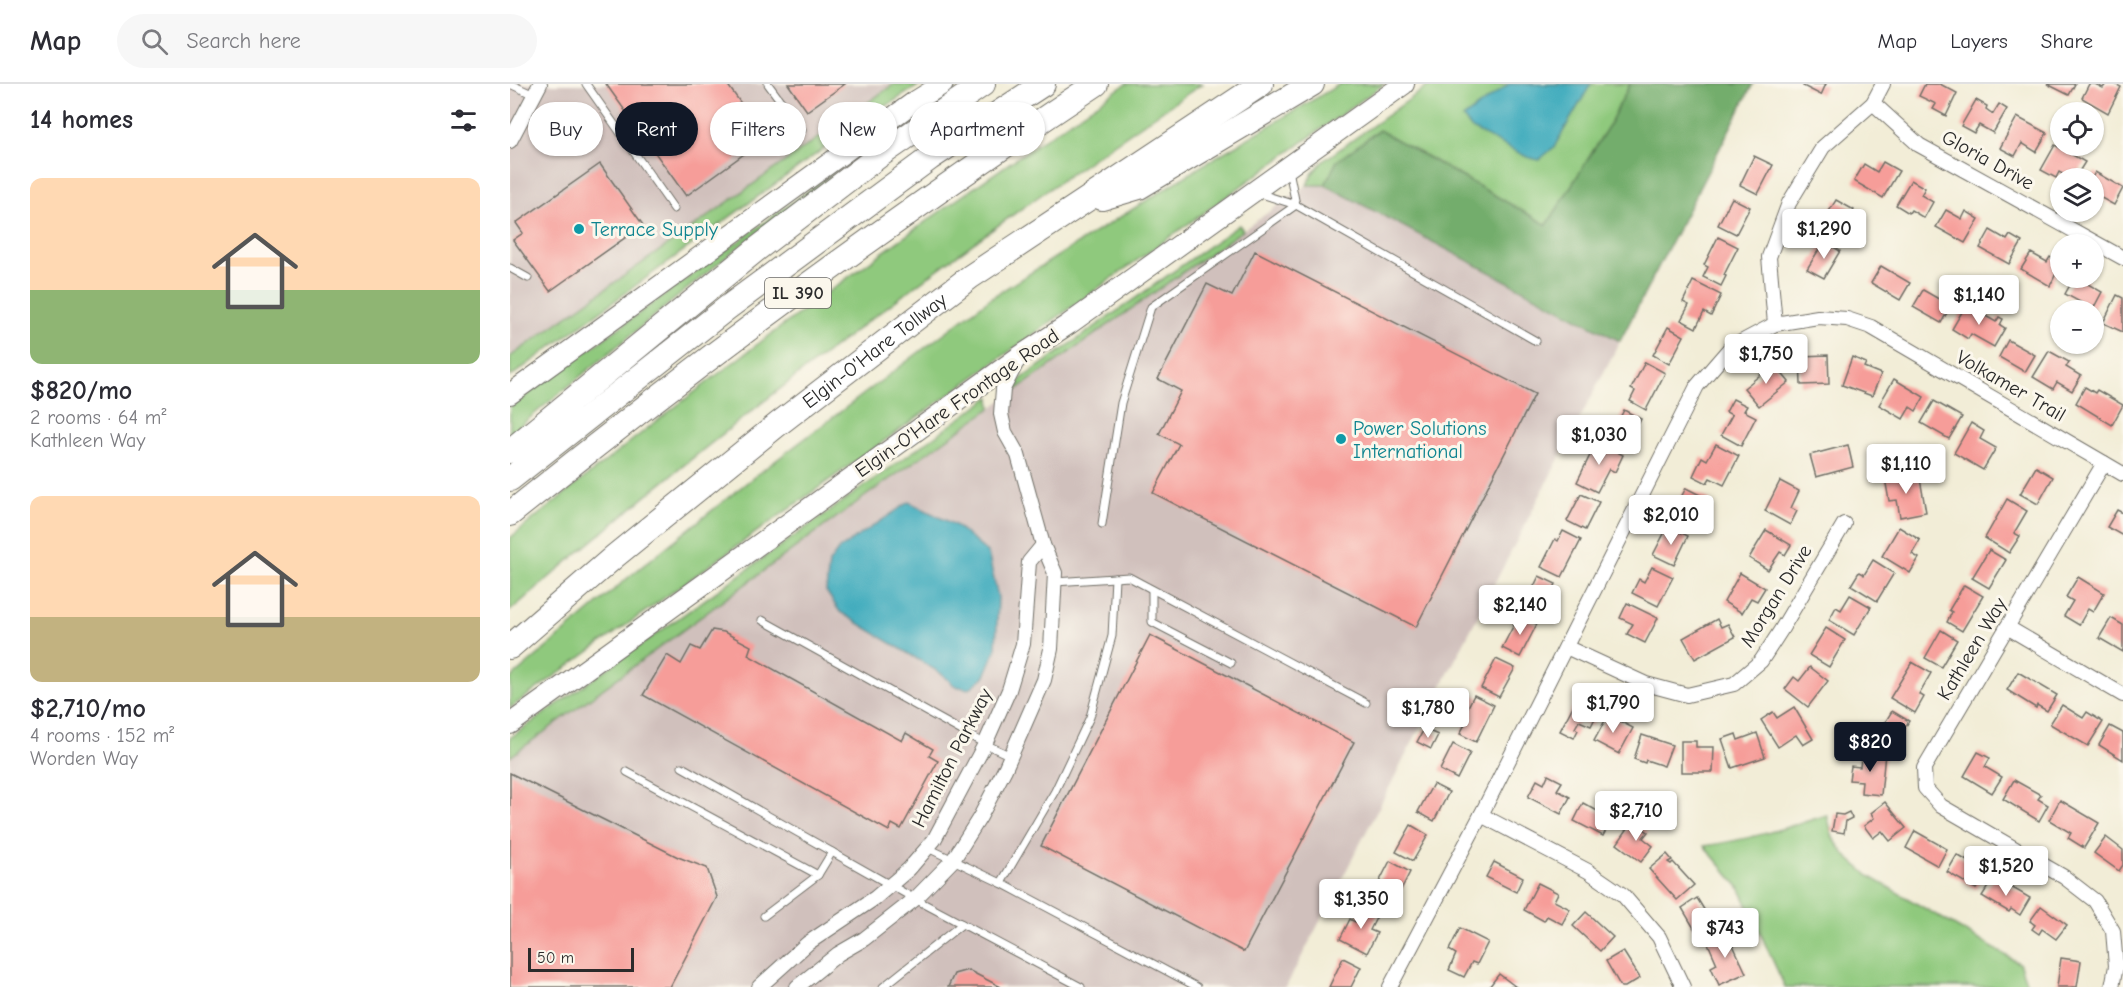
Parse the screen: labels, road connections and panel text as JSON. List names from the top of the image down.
{
  "streets": {
    "highway": ["IL 390", "Elgin-O'Hare Tollway"],
    "main road": ["Elgin-O'Hare Frontage Road"],
    "street": [
      "Gloria Drive",
      "Volkamer Trail",
      "Morgan Drive",
      "Kathleen Way",
      "Hamilton Parkway"
    ]
  },
  "crossings": [
    ["Volkamer Trail", "Morgan Drive"],
    ["Volkamer Trail", "Kathleen Way"]
  ],
  "places": ["Terrace Supply", "Power Solutions International"],
  "scale_bar": "50 m",
  "page": {
    "header": "Map",
    "search": "Search here",
    "nav": ["Map", "Layers", "Share"],
    "heading": "14 homes",
    "map_buttons": ["+", "−"],
    "chip": [
      "Buy",
      "Rent",
      "Filters",
      "New",
      "Apartment"
    ],
    "list": [
      {
        "name": "$820/mo",
        "note": "2 rooms · 64 m² · Kathleen Way"
      },
      {
        "name": "$2,710/mo",
        "note": "4 rooms · 152 m² · Worden Way"
      }
    ],
    "price": [
      "$1,290",
      "$1,140",
      "$1,750",
      "$1,030",
      "$1,110",
      "$2,010",
      "$2,140",
      "$1,790",
      "$1,780",
      "$820",
      "$2,710",
      "$1,520",
      "$1,350",
      "$743"
    ],
    "scale": "50 m"
  }
}
